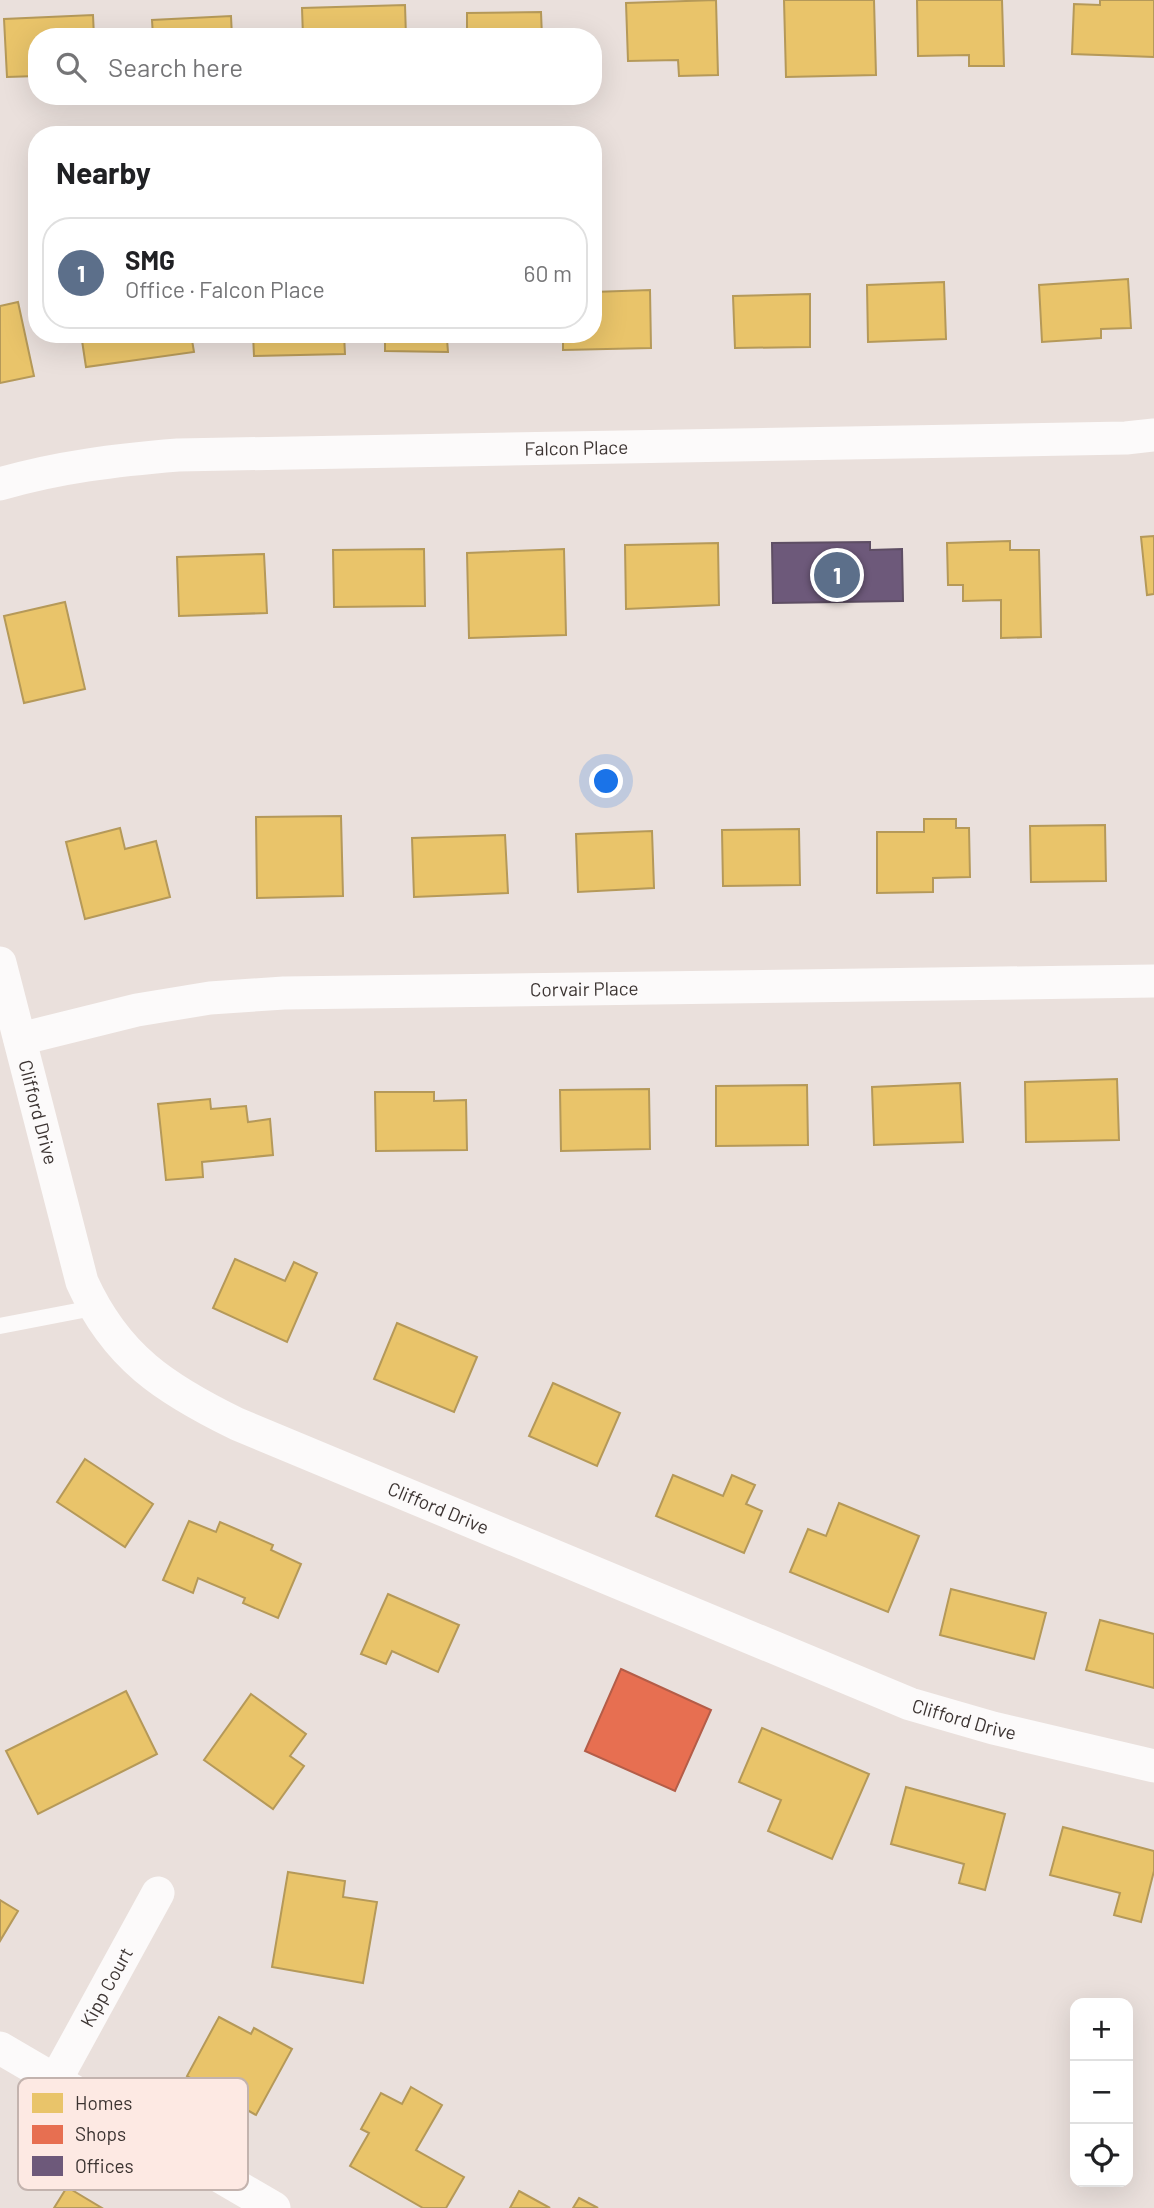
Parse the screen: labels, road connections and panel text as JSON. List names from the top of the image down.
{
  "streets": {
    "street": [
      "Falcon Place",
      "Corvair Place",
      "Clifford Drive",
      "Kipp Court"
    ]
  },
  "crossings": [
    ["Corvair Place", "Clifford Drive"]
  ],
  "legend": ["Homes", "Shops", "Offices"],
  "page": {
    "search": "Search here",
    "heading": "Nearby",
    "list": [
      {
        "mark": "1",
        "name": "SMG",
        "note": "Office · Falcon Place",
        "value": "60 m"
      }
    ],
    "pins": "1",
    "map_buttons": ["+", "−"]
  }
}
